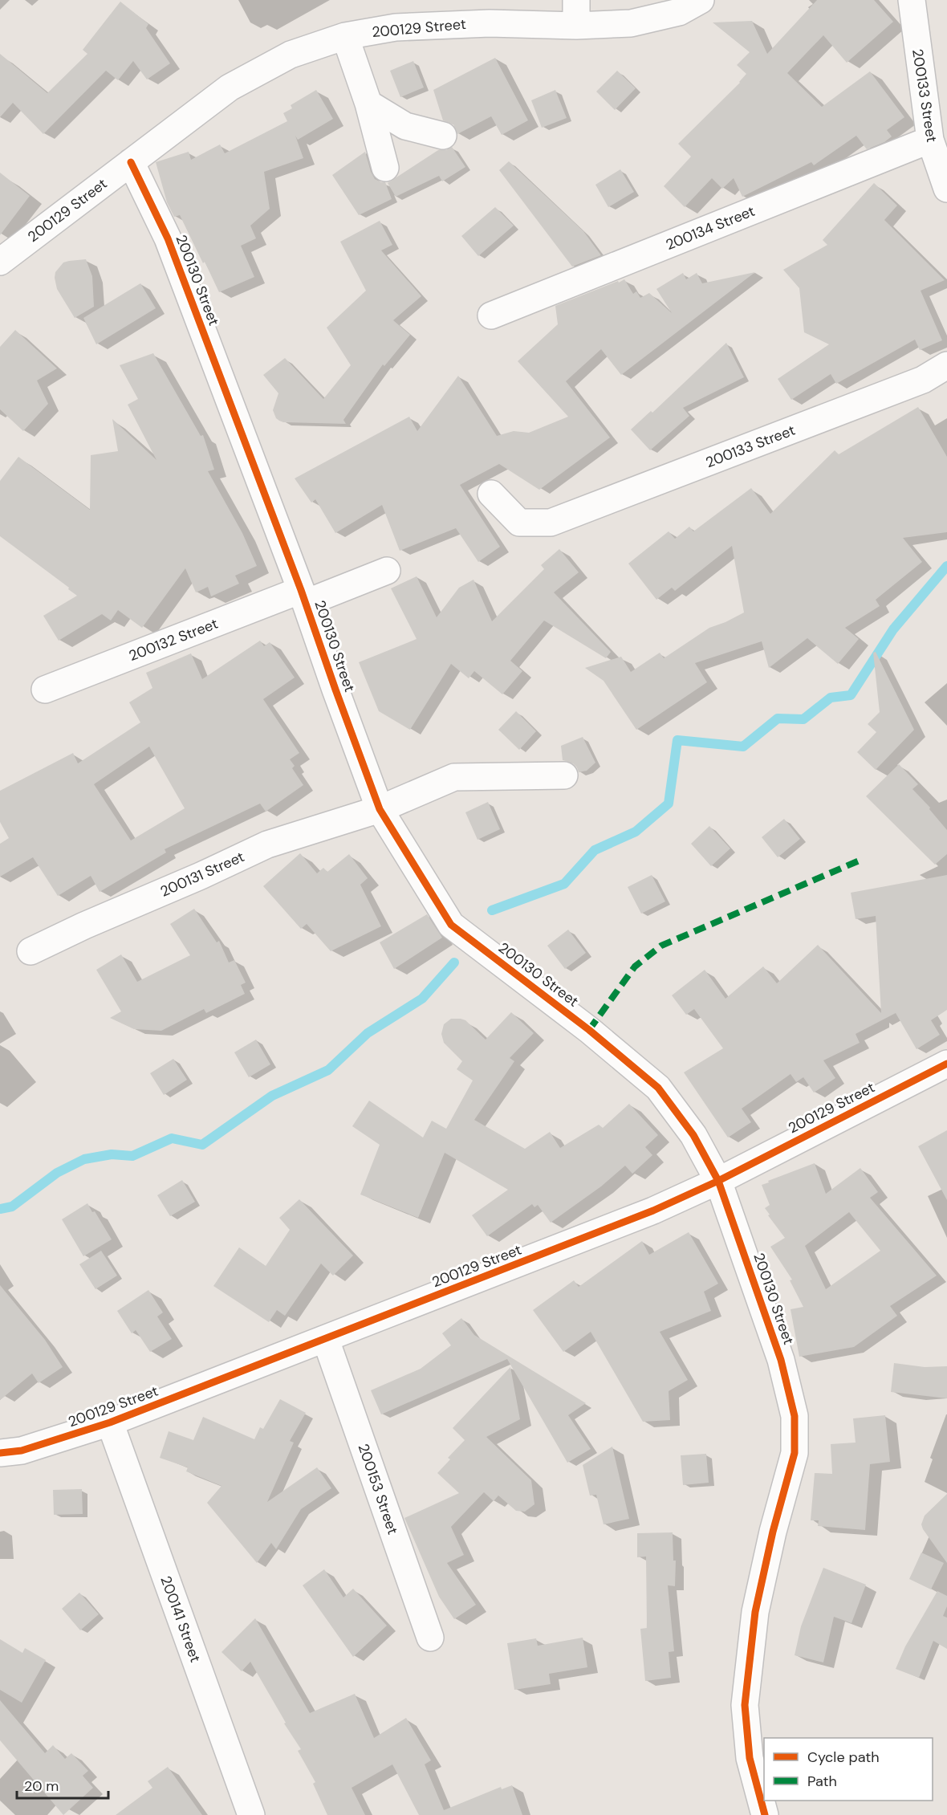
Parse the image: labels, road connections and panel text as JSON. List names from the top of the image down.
{
  "streets": {
    "street": [
      "200129 Street",
      "200133 Street",
      "200134 Street",
      "200130 Street",
      "200132 Street",
      "200131 Street",
      "200153 Street",
      "200141 Street"
    ]
  },
  "crossings": [
    ["200129 Street", "200130 Street"],
    ["200129 Street", "200153 Street"],
    ["200129 Street", "200141 Street"],
    ["200133 Street", "200134 Street"],
    ["200130 Street", "200132 Street"],
    ["200130 Street", "200131 Street"]
  ],
  "legend": ["Cycle path", "Path"],
  "scale_bar": "20 m"
}
